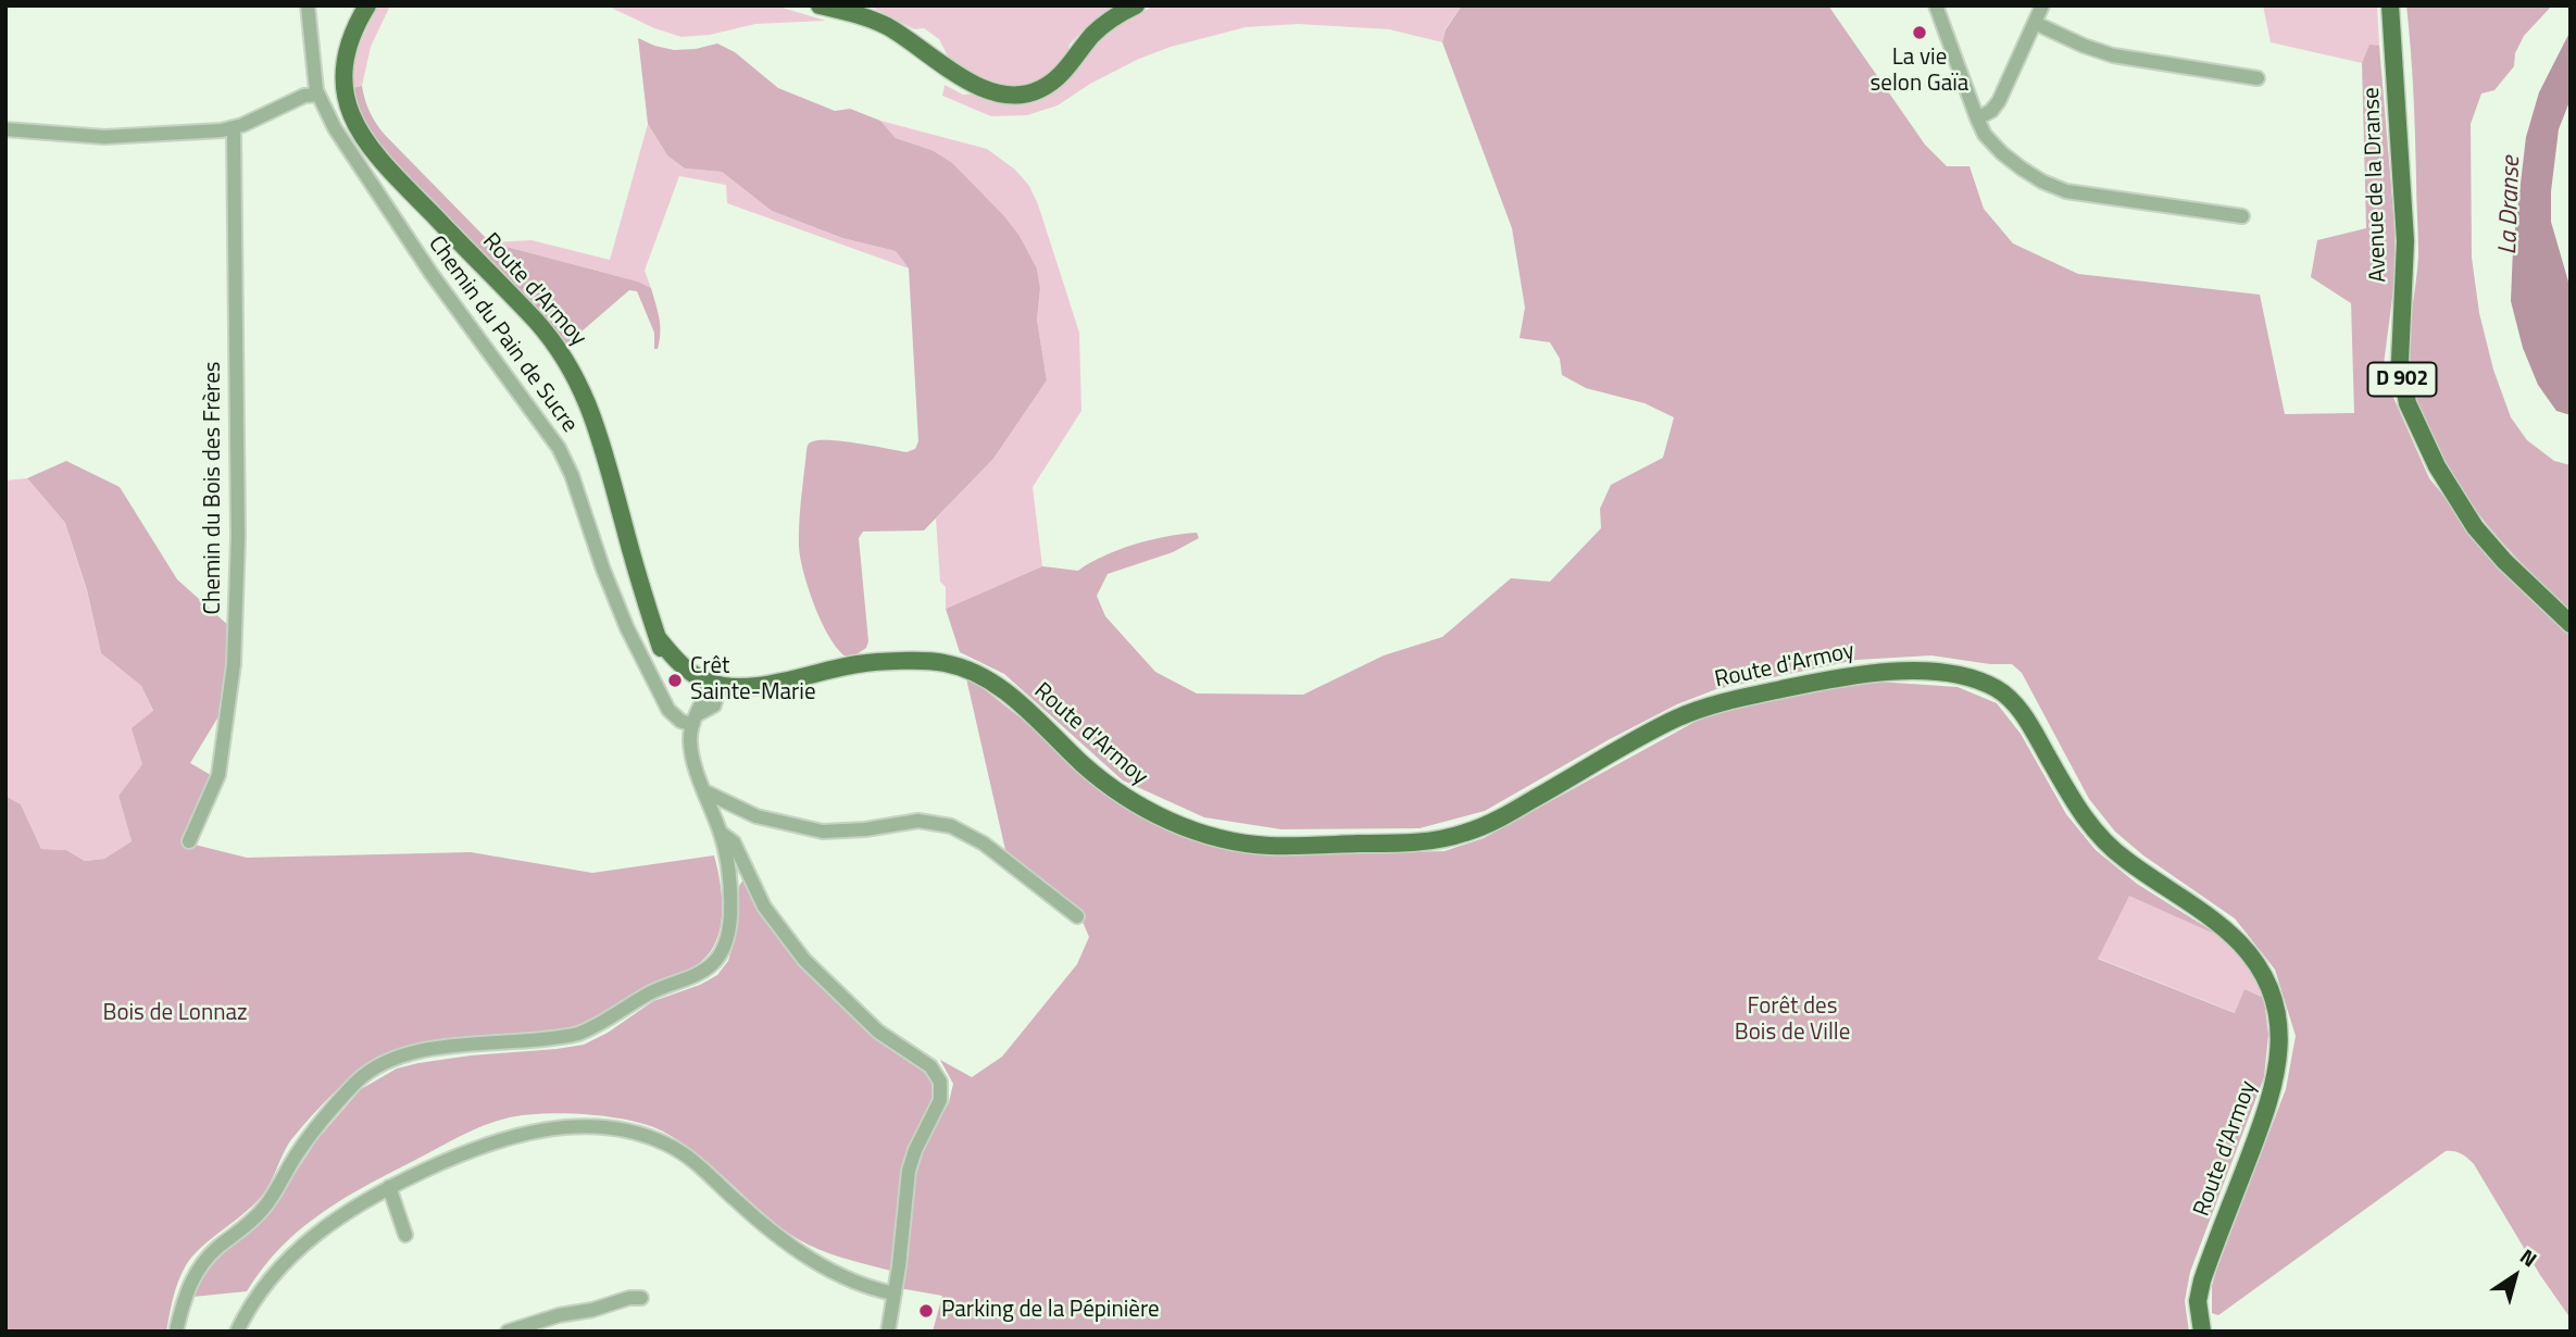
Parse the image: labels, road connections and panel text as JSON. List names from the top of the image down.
{
  "streets": {
    "main road": ["Avenue de la Dranse", "Route d'Armoy", "D 902"],
    "street": ["Chemin du Pain de Sucre", "Chemin du Bois des Frères"]
  },
  "water": ["La Dranse"],
  "parks": ["Forêt des Bois de Ville", "Bois de Lonnaz"],
  "places": ["La vie selon Gaïa", "Crêt Sainte-Marie", "Parking de la Pépinière"],
  "north": "top right"
}
